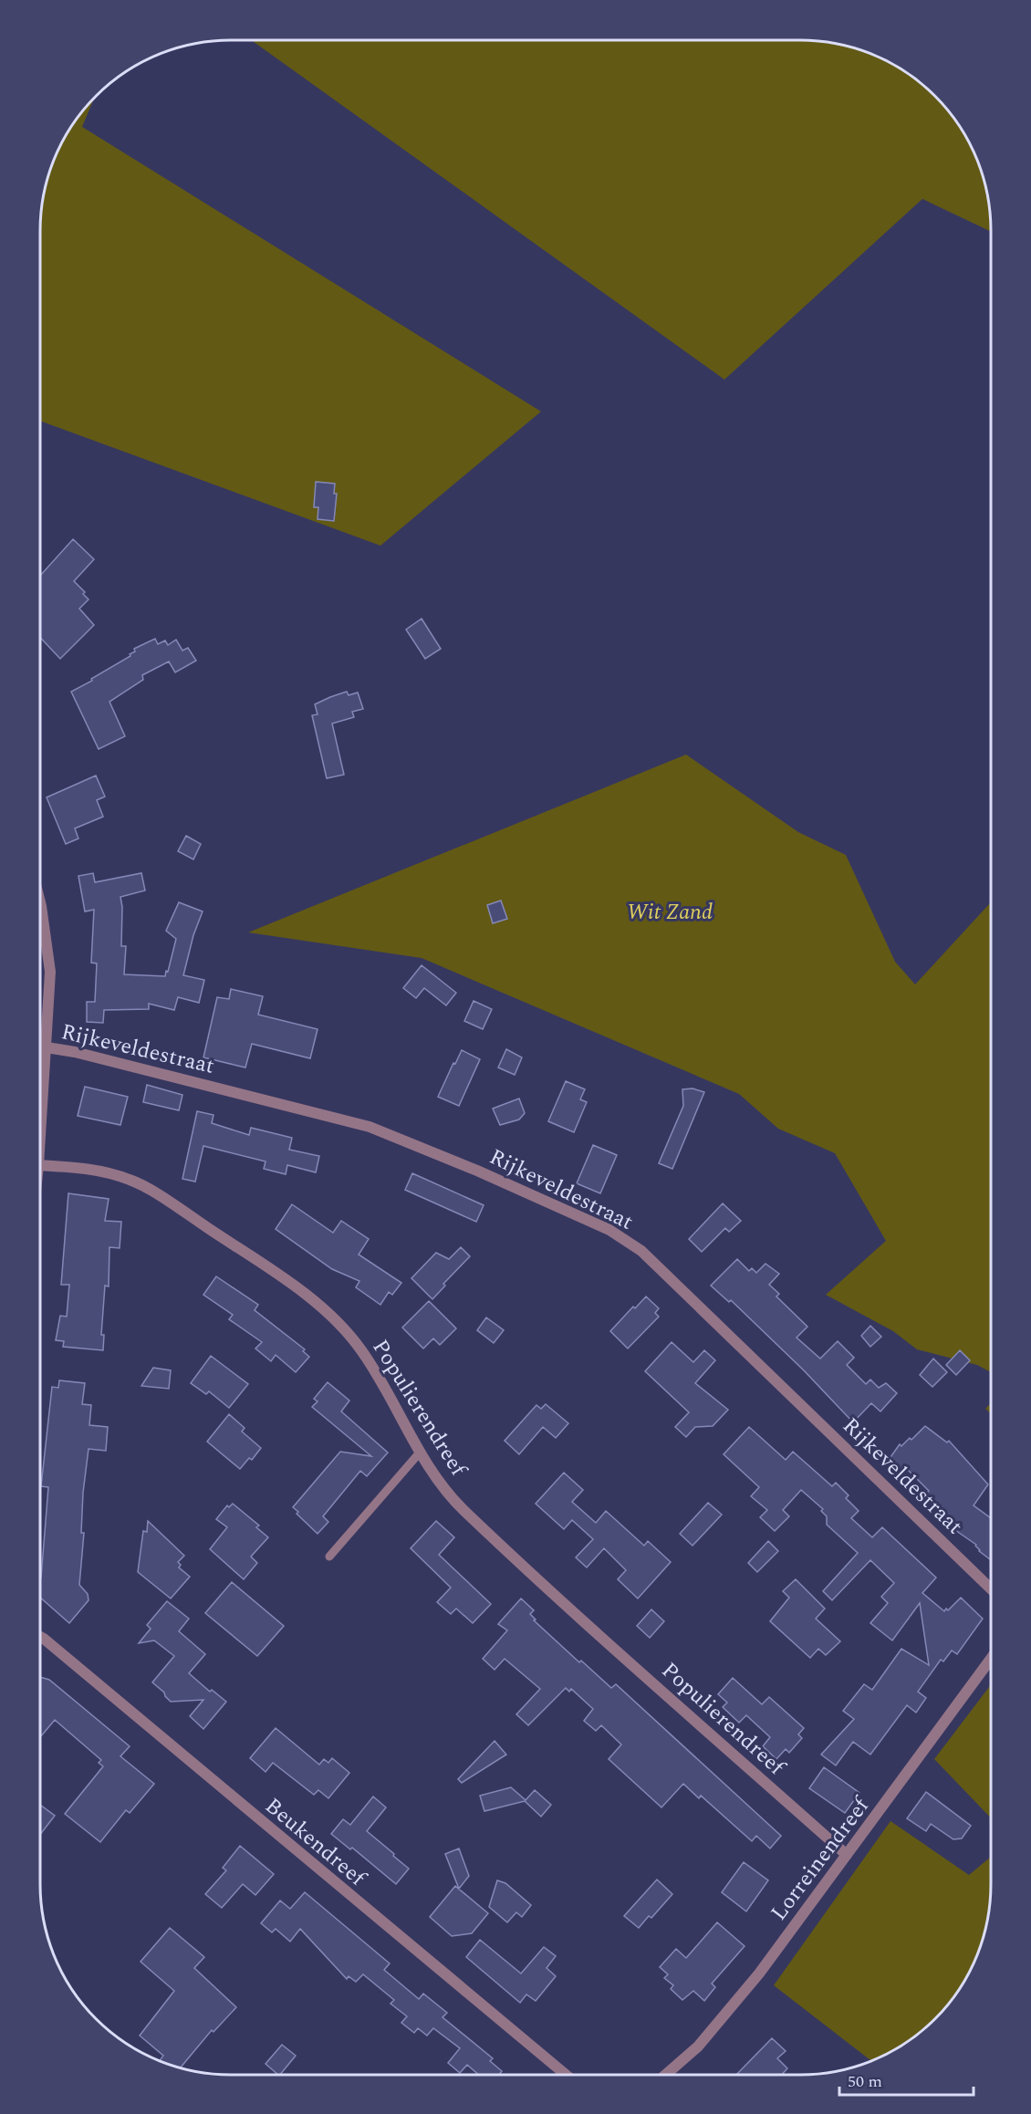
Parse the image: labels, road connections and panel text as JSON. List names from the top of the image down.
{
  "streets": {
    "street": [
      "Rijkeveldestraat",
      "Populierendreef",
      "Beukendreef",
      "Lorreinendreef"
    ]
  },
  "crossings": [
    ["Populierendreef", "Lorreinendreef"]
  ],
  "parks": ["Wit Zand"],
  "scale_bar": "50 m"
}
